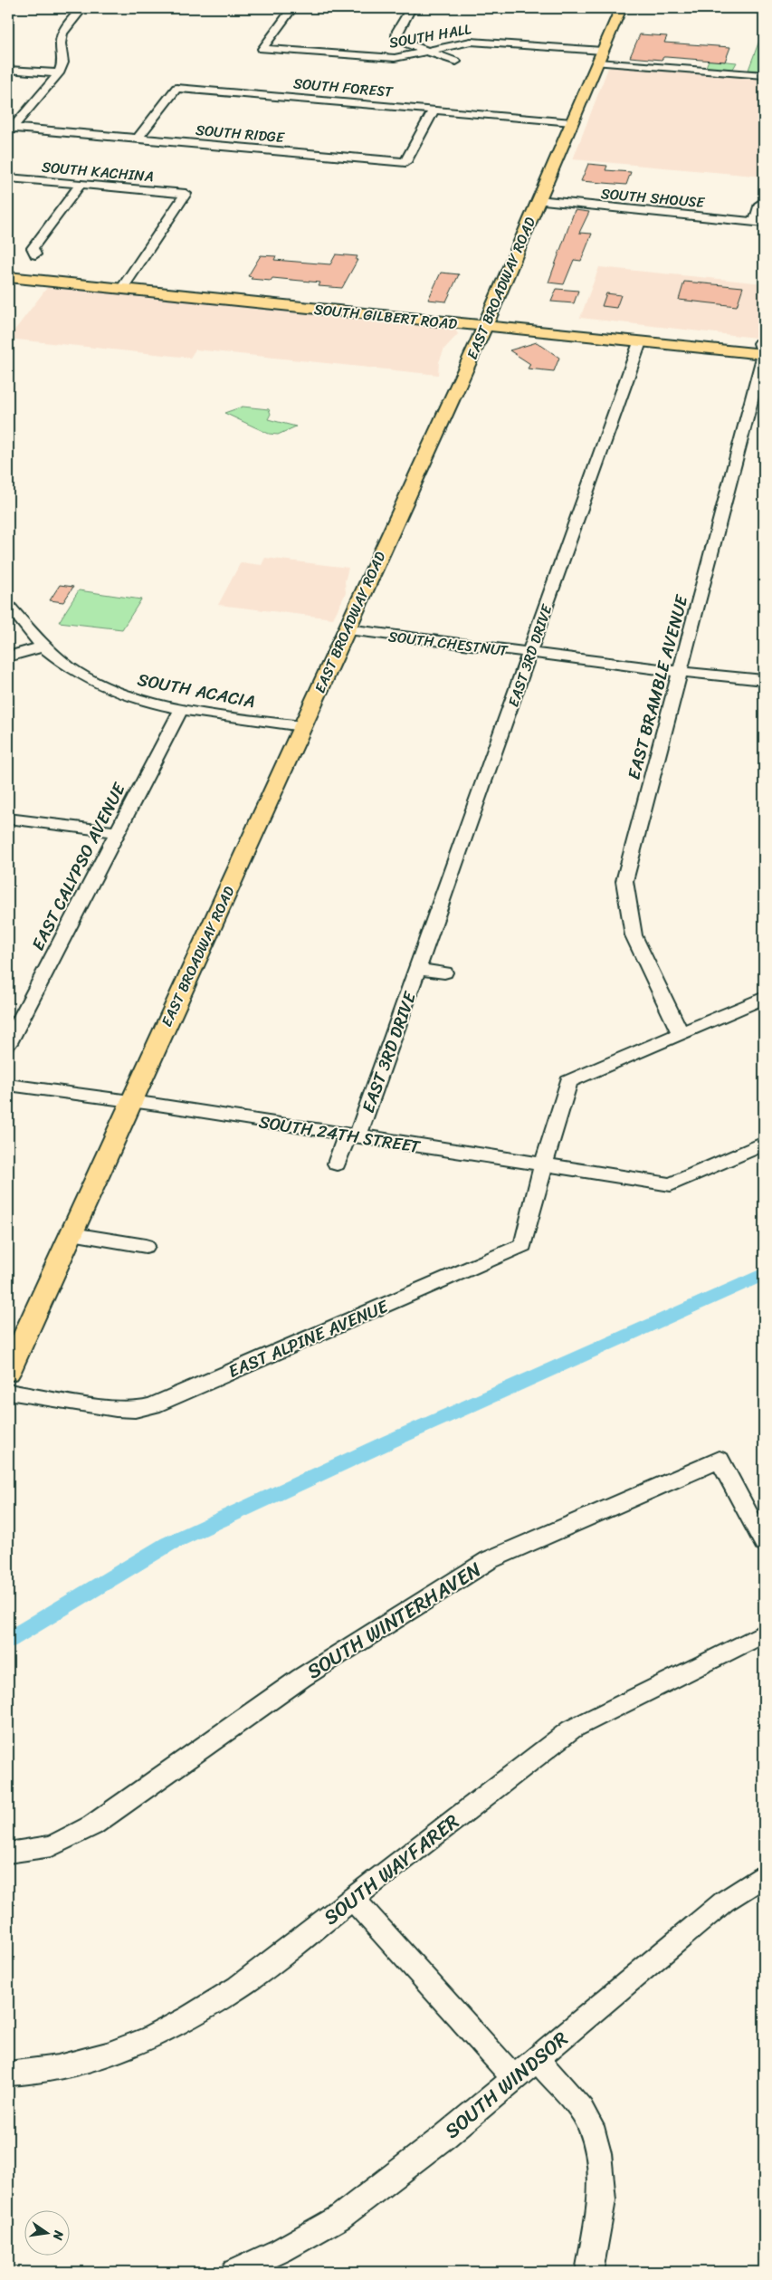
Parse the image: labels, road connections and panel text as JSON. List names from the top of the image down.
{
  "streets": {
    "main road": ["EAST BROADWAY ROAD", "SOUTH GILBERT ROAD"],
    "street": [
      "SOUTH HALL",
      "SOUTH FOREST",
      "SOUTH RIDGE",
      "SOUTH KACHINA",
      "SOUTH SHOUSE",
      "SOUTH CHESTNUT",
      "EAST 3RD DRIVE",
      "EAST BRAMBLE AVENUE",
      "SOUTH ACACIA",
      "EAST CALYPSO AVENUE",
      "SOUTH 24TH STREET",
      "EAST ALPINE AVENUE",
      "SOUTH WINTERHAVEN",
      "SOUTH WAYFARER",
      "SOUTH WINDSOR"
    ]
  },
  "crossings": [
    ["SOUTH HALL", "EAST BROADWAY ROAD"],
    ["SOUTH FOREST", "SOUTH RIDGE"],
    ["SOUTH FOREST", "EAST BROADWAY ROAD"],
    ["SOUTH KACHINA", "SOUTH GILBERT ROAD"],
    ["SOUTH SHOUSE", "EAST BROADWAY ROAD"],
    ["EAST BROADWAY ROAD", "SOUTH GILBERT ROAD"],
    ["EAST BROADWAY ROAD", "SOUTH CHESTNUT"],
    ["EAST BROADWAY ROAD", "SOUTH ACACIA"],
    ["EAST BROADWAY ROAD", "SOUTH 24TH STREET"],
    ["SOUTH GILBERT ROAD", "EAST 3RD DRIVE"],
    ["SOUTH GILBERT ROAD", "EAST BRAMBLE AVENUE"],
    ["SOUTH CHESTNUT", "EAST 3RD DRIVE"],
    ["SOUTH CHESTNUT", "EAST BRAMBLE AVENUE"],
    ["EAST 3RD DRIVE", "SOUTH 24TH STREET"],
    ["SOUTH ACACIA", "EAST CALYPSO AVENUE"],
    ["SOUTH 24TH STREET", "EAST ALPINE AVENUE"]
  ],
  "north": "right"
}
